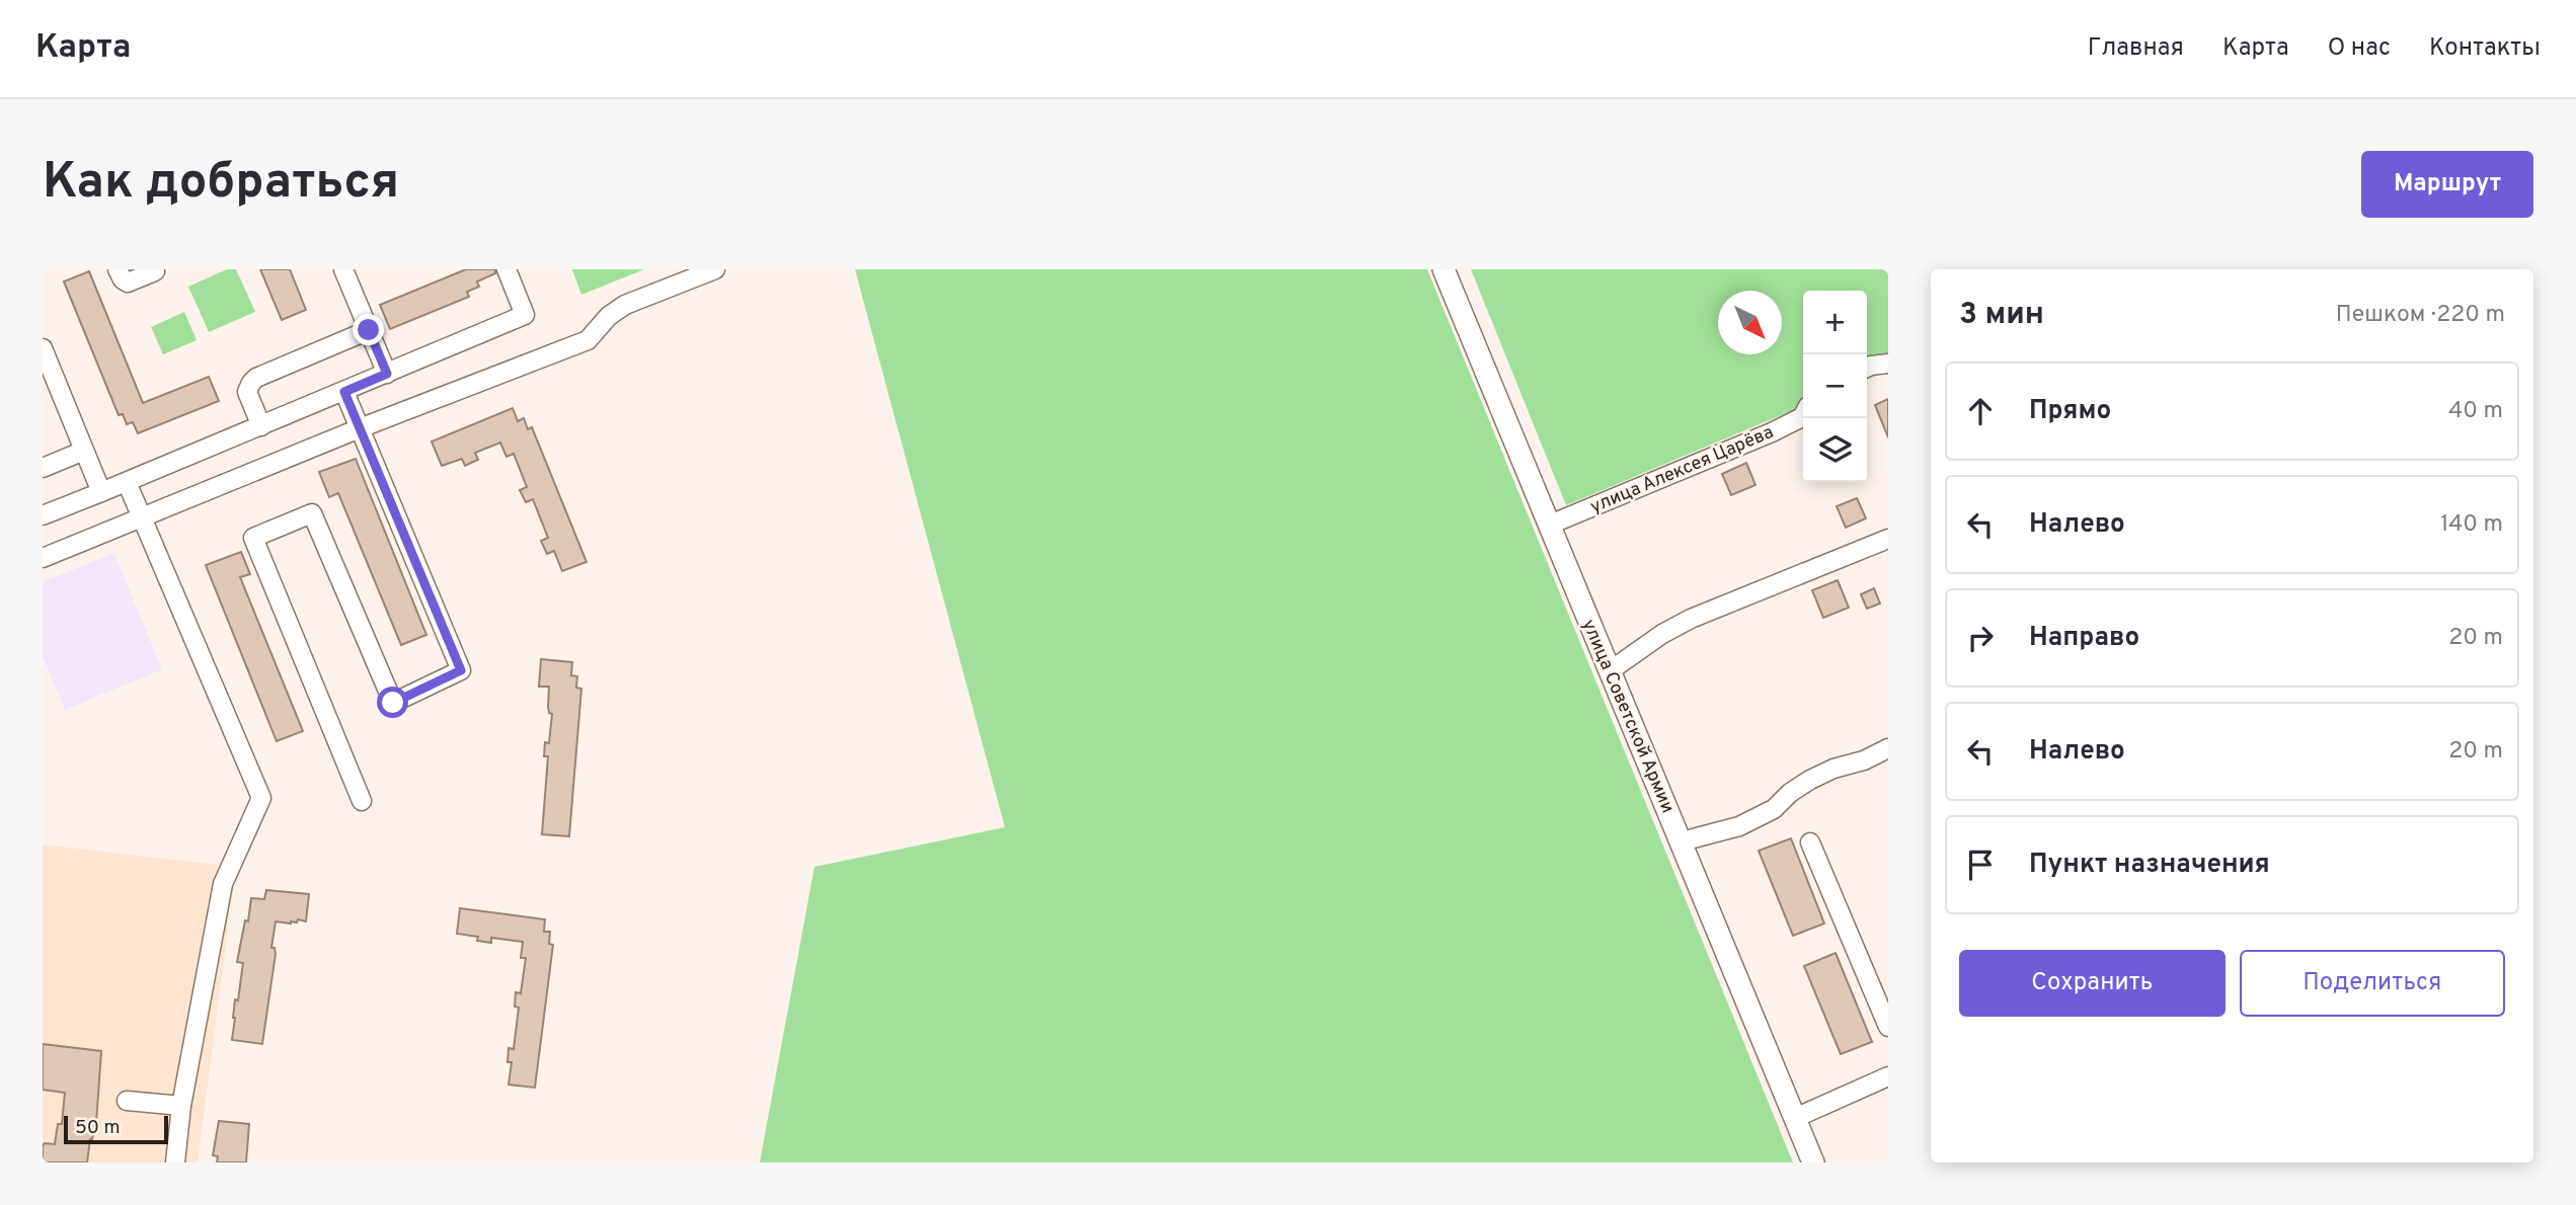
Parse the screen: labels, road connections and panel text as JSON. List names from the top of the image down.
{
  "streets": {
    "main road": ["улица Советской Армии"],
    "street": ["улица Алексея Царёва"]
  },
  "crossings": [
    ["улица Алексея Царёва", "улица Советской Армии"]
  ],
  "scale_bar": "50 m",
  "north": "bottom right",
  "page": {
    "header": "Карта",
    "nav": [
      "Главная",
      "Карта",
      "О нас",
      "Контакты"
    ],
    "buttons": [
      "Маршрут",
      ["Сохранить", "Поделиться"]
    ],
    "title": "Как добраться",
    "heading": ["3 мин", "Пешком · 220 m"],
    "map_buttons": ["+", "−"],
    "list": [
      ["Прямо", "40 m"],
      ["Налево", "140 m"],
      ["Направо", "20 m"],
      ["Налево", "20 m"],
      "Пункт назначения"
    ],
    "scale": "50 m"
  }
}
